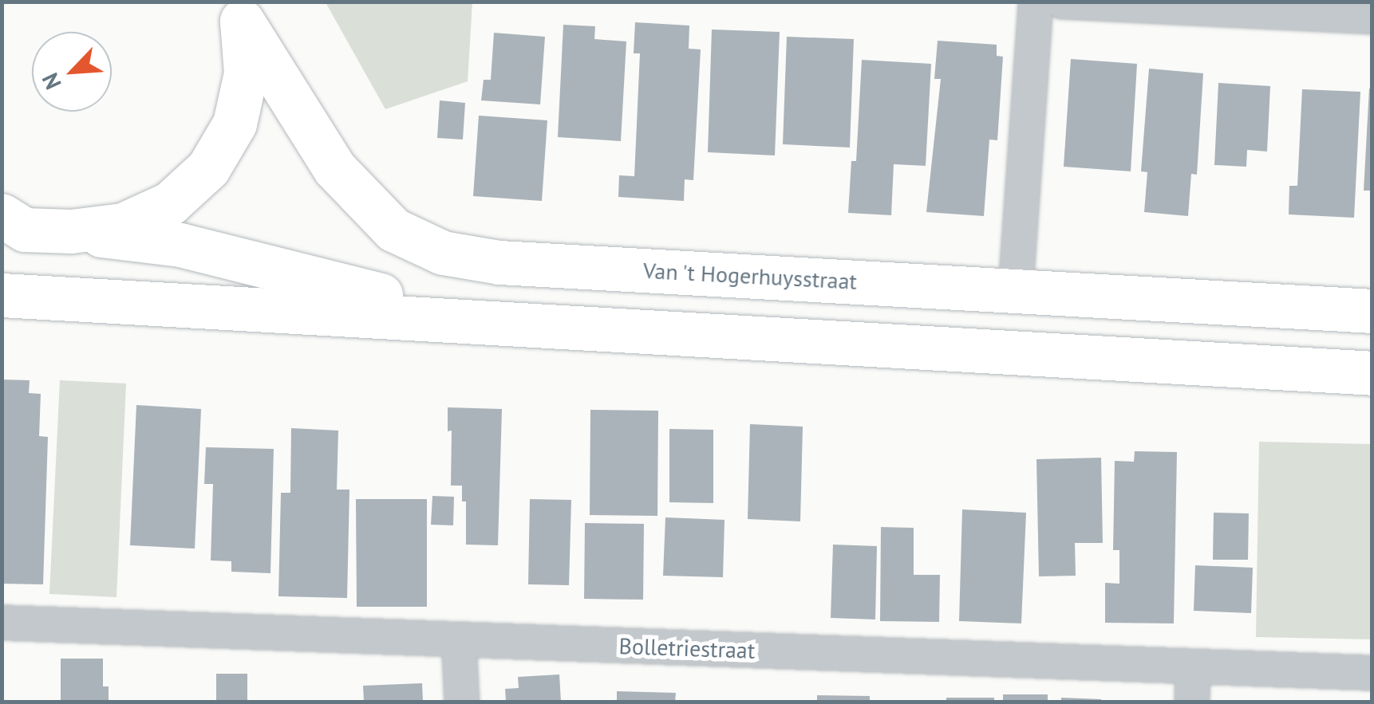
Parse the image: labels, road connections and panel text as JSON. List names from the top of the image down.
{
  "streets": {
    "main road": ["Van 't Hogerhuysstraat"],
    "street": ["Bolletriestraat"]
  },
  "north": "bottom left"
}
